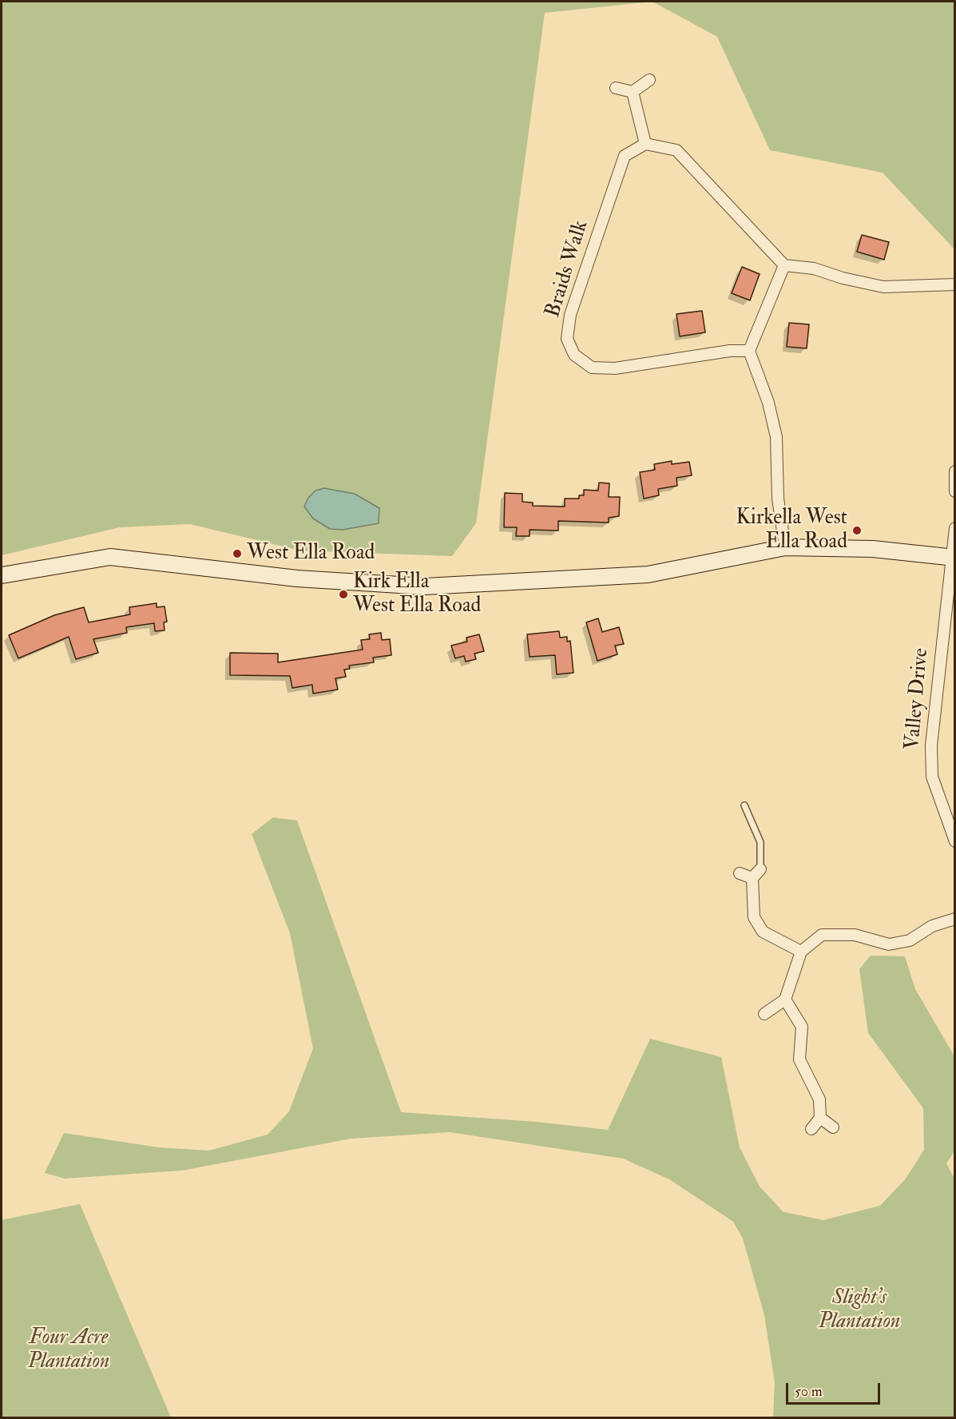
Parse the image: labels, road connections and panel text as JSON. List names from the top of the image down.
{
  "streets": {
    "street": ["Braids Walk", "Valley Drive"]
  },
  "parks": ["Slight's Plantation", "Four Acre Plantation"],
  "places": ["Kirkella West Ella Road", "West Ella Road", "Kirk Ella West Ella Road"],
  "scale_bar": "50 m"
}
